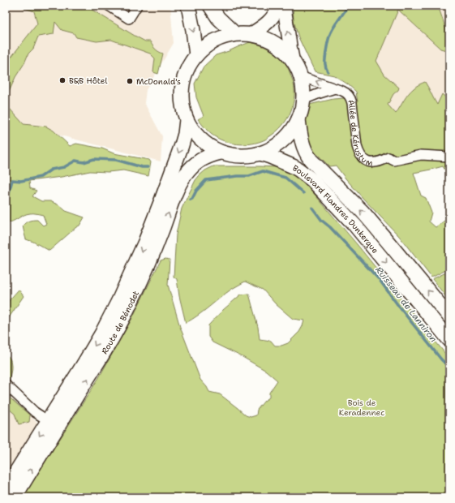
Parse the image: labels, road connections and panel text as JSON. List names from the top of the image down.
{
  "streets": {
    "main road": ["Boulevard Flandres Dunkerque", "Route de Bénodet"],
    "street": ["Allée de Kérustum"]
  },
  "water": ["Ruisseau de Lanniron"],
  "parks": ["Bois de Keradennec"],
  "places": ["B&B Hôtel", "McDonald's"]
}
